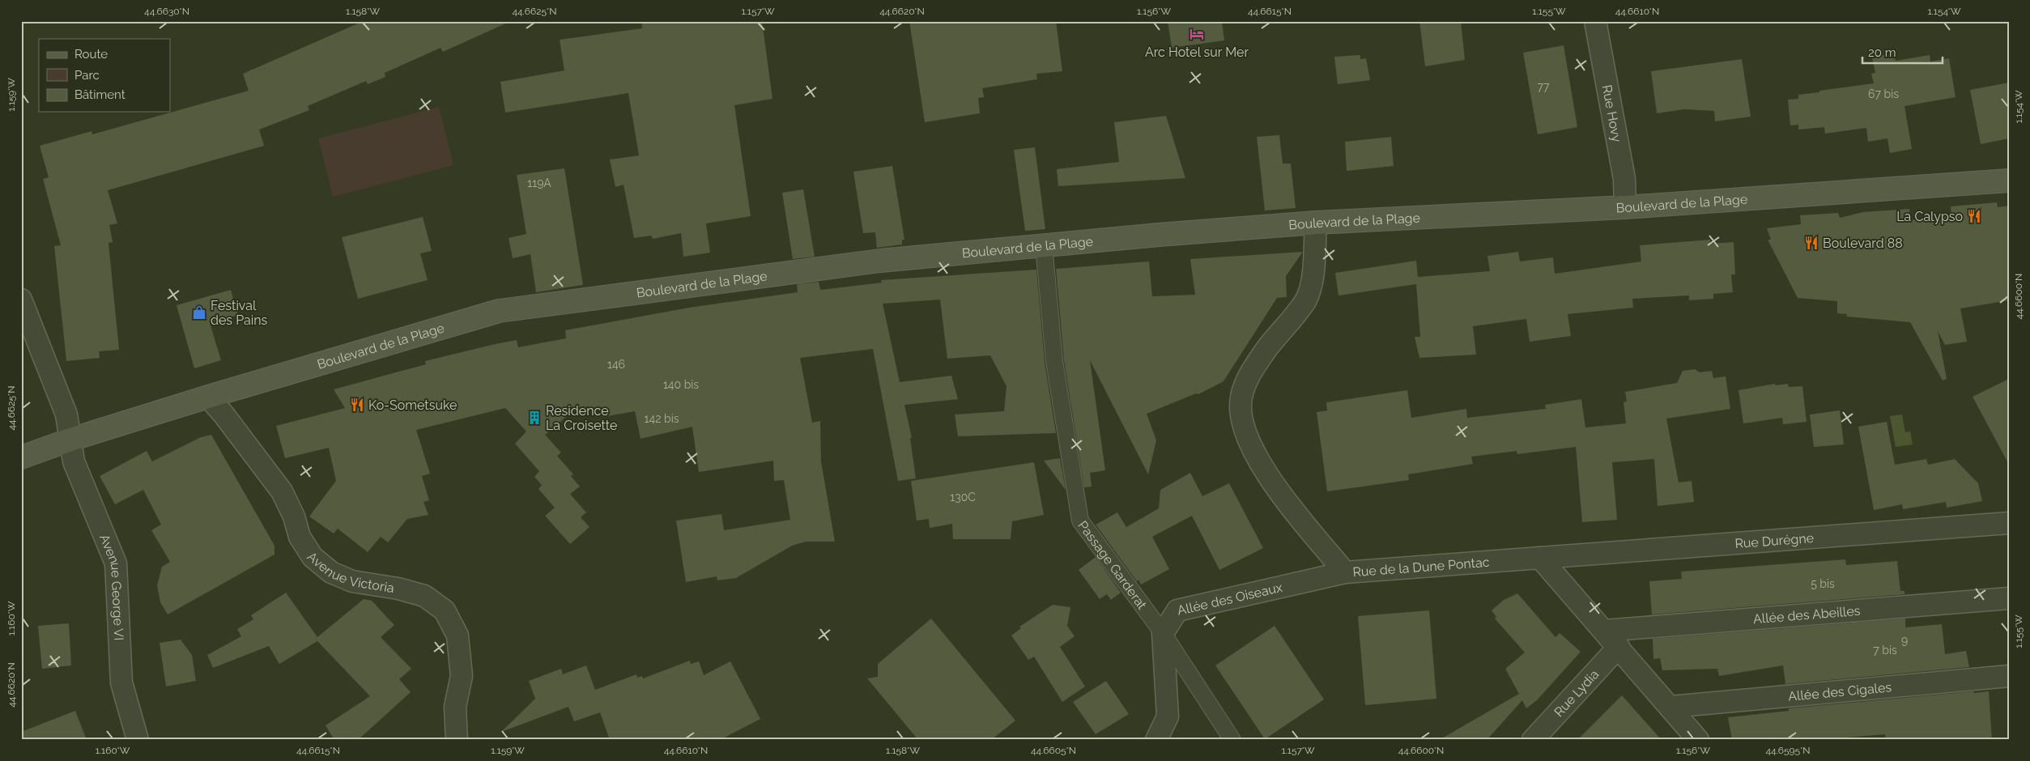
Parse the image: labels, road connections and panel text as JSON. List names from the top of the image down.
{
  "streets": {
    "main road": ["Boulevard de la Plage"],
    "street": [
      "Rue Hovy",
      "Rue Durégne",
      "Passage Garderat",
      "Rue de la Dune Pontac",
      "Avenue Victoria",
      "Avenue George VI",
      "Allée des Oiseaux",
      "Allée des Abeilles",
      "Allée des Cigales",
      "Rue Lydia"
    ]
  },
  "crossings": [
    ["Rue Hovy", "Boulevard de la Plage"],
    ["Boulevard de la Plage", "Passage Garderat"],
    ["Boulevard de la Plage", "Rue de la Dune Pontac"],
    ["Boulevard de la Plage", "Avenue Victoria"],
    ["Boulevard de la Plage", "Avenue George VI"],
    ["Rue Durégne", "Rue de la Dune Pontac"],
    ["Passage Garderat", "Allée des Oiseaux"],
    ["Rue de la Dune Pontac", "Allée des Oiseaux"]
  ],
  "places": {
    "hotel": ["Arc Hotel sur Mer"],
    "restaurant": ["La Calypso", "Boulevard 88", "Ko-Sometsuke"],
    "shop": ["Festival des Pains"],
    "building": ["Residence La Croisette"]
  },
  "house_numbers": [
    "77",
    "67 bis",
    "119A",
    "146",
    "140 bis",
    "142 bis",
    "130C",
    "5 bis",
    "9",
    "7 bis"
  ],
  "legend": ["Route", "Parc", "Bâtiment"],
  "scale_bar": "20 m",
  "coordinates": [
    "44.6630°N",
    "1.158°W",
    "44.6625°N",
    "1.157°W",
    "44.6620°N",
    "1.156°W",
    "44.6615°N",
    "1.155°W",
    "44.6610°N",
    "1.154°W",
    "1.159°W",
    "44.6600°N",
    "1.160°W",
    "44.6605°N",
    "44.6595°N"
  ]
}
